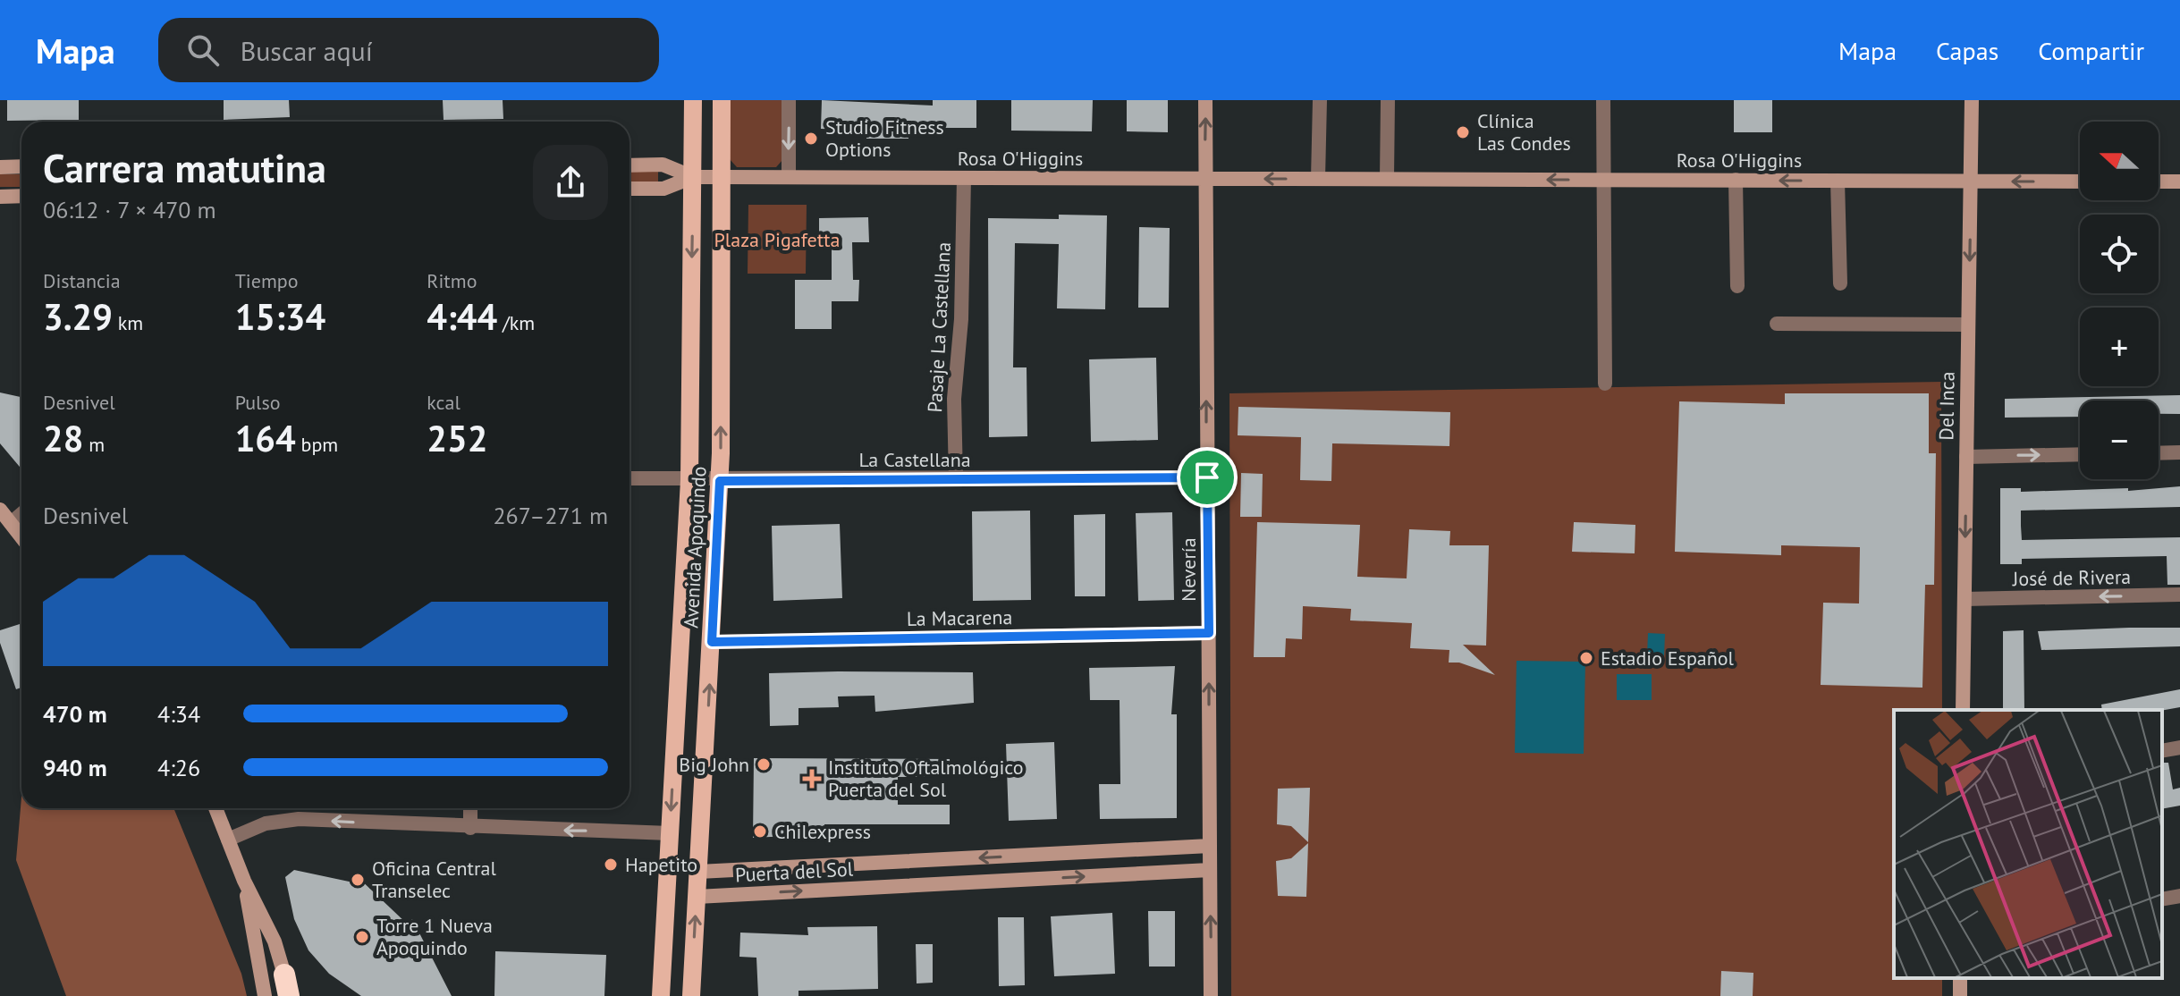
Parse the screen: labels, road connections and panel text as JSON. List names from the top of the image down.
{
  "streets": {
    "main road": ["Avenida Apoquindo"],
    "street": [
      "Rosa O'Higgins",
      "Pasaje La Castellana",
      "Del Inca",
      "La Castellana",
      "Nevería",
      "José de Rivera",
      "La Macarena",
      "Puerta del Sol"
    ]
  },
  "crossings": [
    ["Rosa O'Higgins", "Pasaje La Castellana"],
    ["Rosa O'Higgins", "Del Inca"],
    ["Rosa O'Higgins", "Avenida Apoquindo"],
    ["Rosa O'Higgins", "Nevería"],
    ["Pasaje La Castellana", "La Castellana"],
    ["Del Inca", "José de Rivera"],
    ["La Castellana", "Avenida Apoquindo"],
    ["La Castellana", "Nevería"],
    ["Avenida Apoquindo", "La Macarena"],
    ["Avenida Apoquindo", "Puerta del Sol"],
    ["Nevería", "La Macarena"],
    ["Nevería", "Puerta del Sol"]
  ],
  "one_way": [
    "Rosa O'Higgins",
    "Del Inca",
    "Nevería",
    "José de Rivera"
  ],
  "parks": ["Plaza Pigafetta"],
  "places": {
    "other": [
      "Clínica Las Condes",
      "Studio Fitness Options",
      "Estadio Español",
      "Big John",
      "Chilexpress",
      "Hapetito",
      "Oficina Central Transelec",
      "Torre 1 Nueva Apoquindo"
    ],
    "health": ["Instituto Oftalmológico Puerta del Sol"]
  },
  "north": "left",
  "page": {
    "header": "Mapa",
    "search": "Buscar aquí",
    "nav": ["Mapa", "Capas", "Compartir"],
    "map_buttons": ["+", "−"],
    "heading": ["Carrera matutina", "06:12 · 7 × 470 m"],
    "stats": [
      ["Distancia", "3.29 km"],
      ["Tiempo", "15:34"],
      ["Ritmo", "4:44 /km"],
      ["Desnivel", "28 m"],
      ["Pulso", "164 bpm"],
      ["kcal", "252"]
    ],
    "chart": ["Desnivel", "267–271 m"],
    "list": [
      {
        "name": "470 m",
        "note": "4:34"
      },
      {
        "name": "940 m",
        "note": "4:26"
      }
    ]
  }
}
